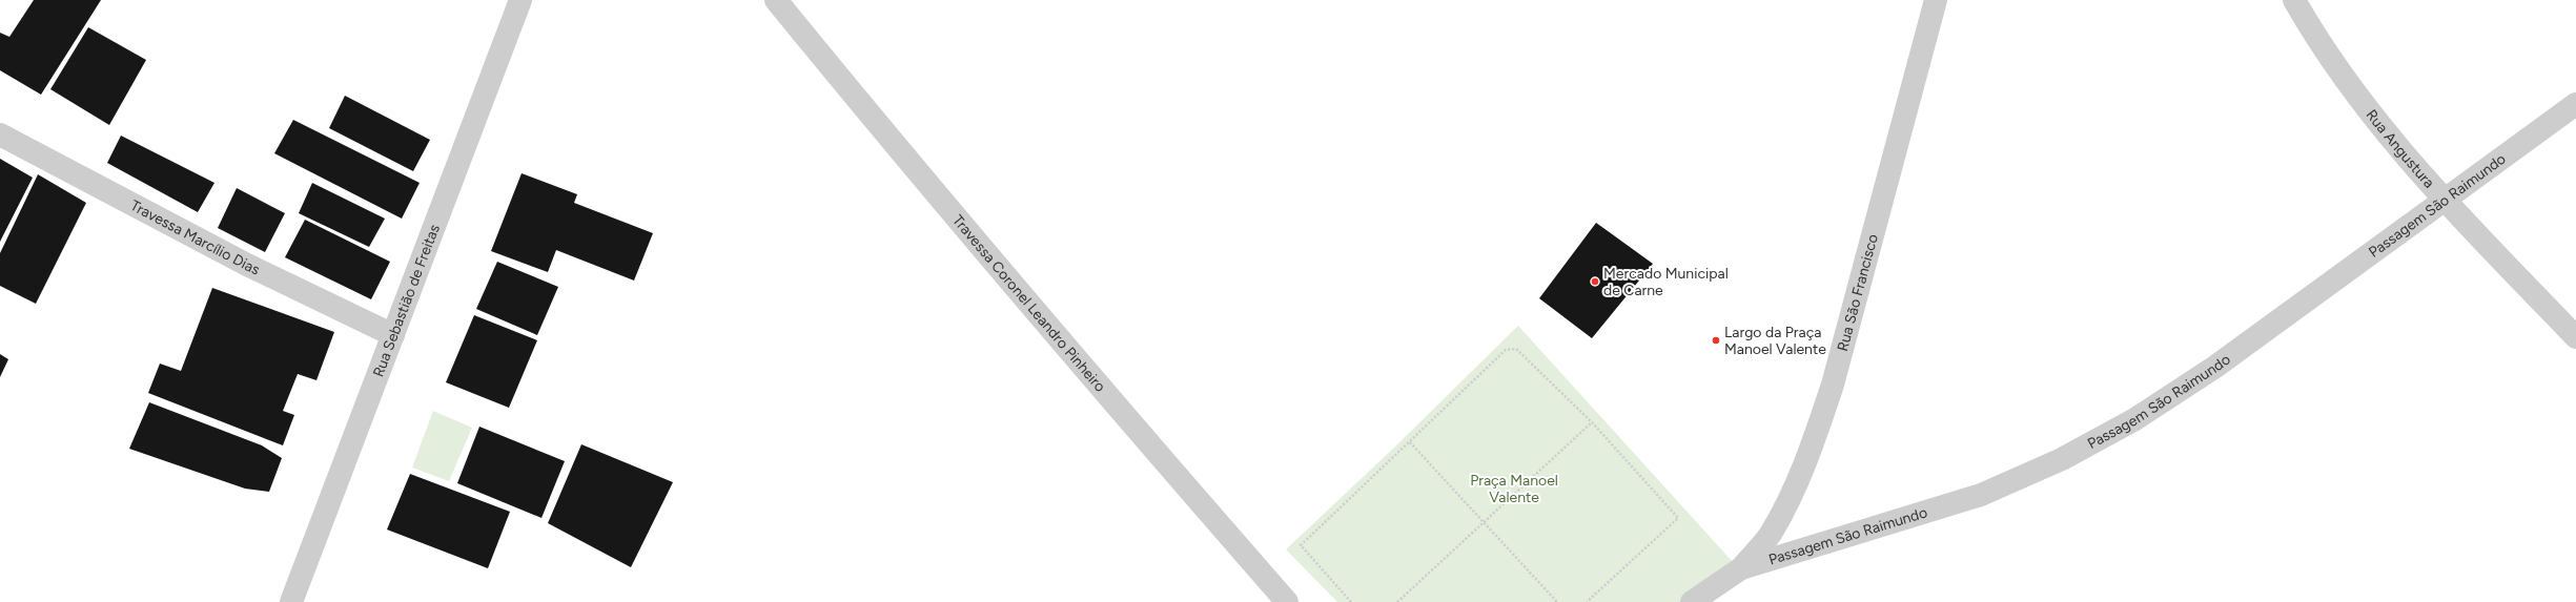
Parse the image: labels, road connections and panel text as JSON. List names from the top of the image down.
{
  "streets": {
    "street": [
      "Rua Angustura",
      "Passagem São Raimundo",
      "Travessa Marcílio Dias",
      "Rua São Francisco",
      "Rua Sebastião de Freitas",
      "Travessa Coronel Leandro Pinheiro"
    ]
  },
  "crossings": [
    ["Rua Angustura", "Passagem São Raimundo"],
    ["Passagem São Raimundo", "Rua São Francisco"],
    ["Travessa Marcílio Dias", "Rua Sebastião de Freitas"]
  ],
  "parks": ["Praça Manoel Valente"],
  "places": ["Mercado Municipal de Carne", "Largo da Praça Manoel Valente"]
}
